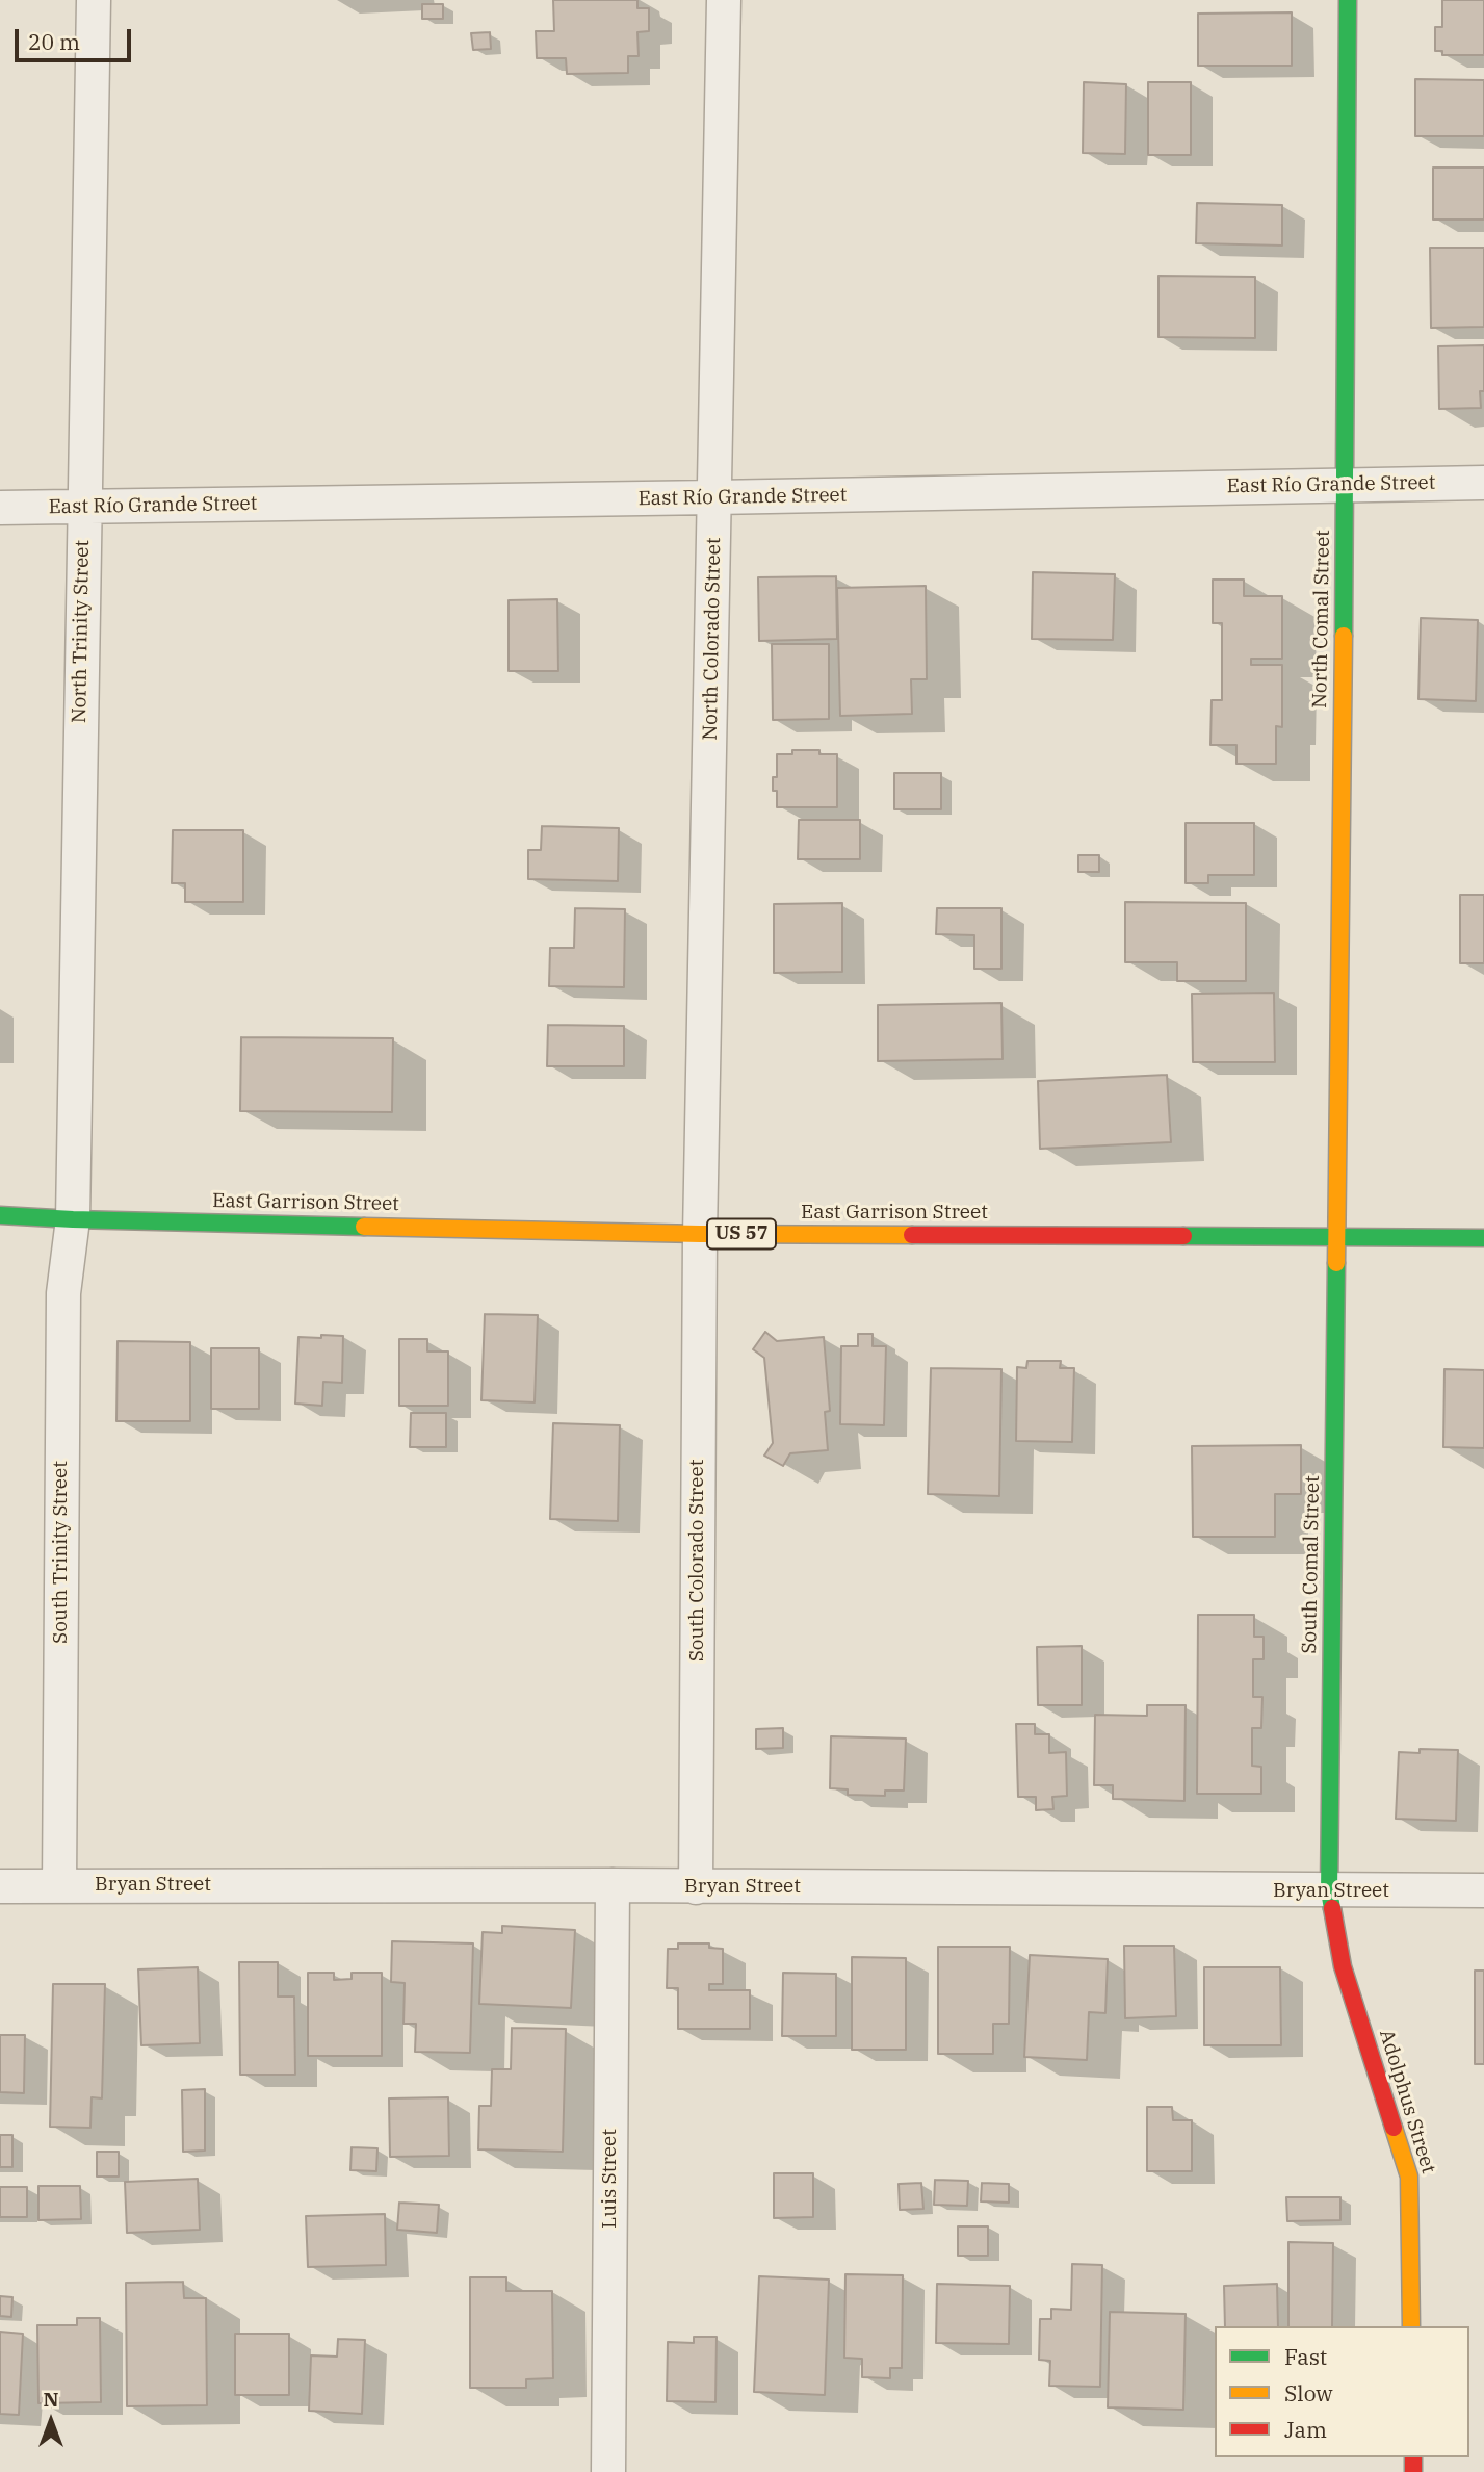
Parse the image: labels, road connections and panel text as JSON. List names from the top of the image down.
{
  "streets": {
    "street": [
      "East Río Grande Street",
      "North Comal Street",
      "North Trinity Street",
      "North Colorado Street",
      "East Garrison Street",
      "US 57",
      "South Trinity Street",
      "South Colorado Street",
      "South Comal Street",
      "Bryan Street",
      "Adolphus Street",
      "Luis Street"
    ]
  },
  "crossings": [
    ["East Río Grande Street", "North Comal Street"],
    ["East Río Grande Street", "North Trinity Street"],
    ["East Río Grande Street", "North Colorado Street"],
    ["North Comal Street", "East Garrison Street"],
    ["North Comal Street", "South Comal Street"],
    ["North Trinity Street", "East Garrison Street"],
    ["North Trinity Street", "South Trinity Street"],
    ["North Colorado Street", "East Garrison Street"],
    ["North Colorado Street", "South Colorado Street"],
    ["East Garrison Street", "South Trinity Street"],
    ["East Garrison Street", "South Colorado Street"],
    ["East Garrison Street", "South Comal Street"],
    ["South Trinity Street", "Bryan Street"],
    ["South Colorado Street", "Bryan Street"],
    ["South Comal Street", "Bryan Street"],
    ["South Comal Street", "Adolphus Street"],
    ["Bryan Street", "Adolphus Street"],
    ["Bryan Street", "Luis Street"]
  ],
  "legend": ["Fast", "Slow", "Jam"],
  "scale_bar": "20 m",
  "north": "top"
}
